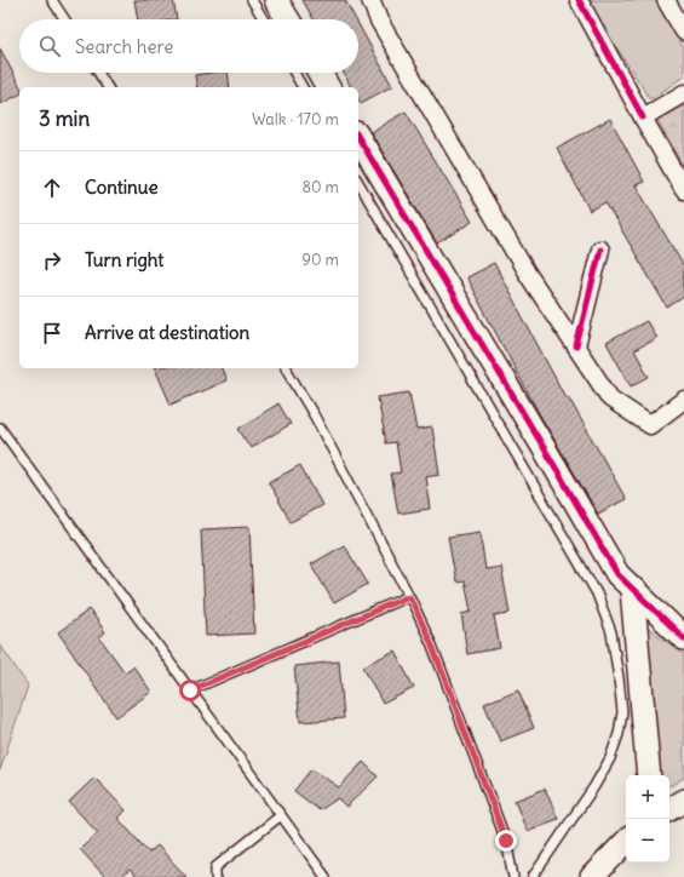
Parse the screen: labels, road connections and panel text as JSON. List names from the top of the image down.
{
  "page": {
    "search": "Search here",
    "heading": ["3 min", "Walk · 170 m"],
    "list": [
      ["Continue", "80 m"],
      ["Turn right", "90 m"],
      "Arrive at destination"
    ],
    "map_buttons": ["+", "−"]
  }
}
